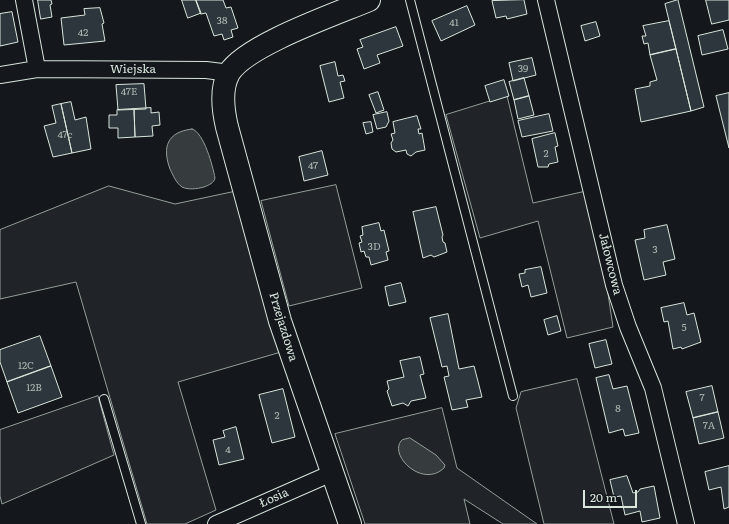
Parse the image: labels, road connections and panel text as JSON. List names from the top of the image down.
{
  "streets": {
    "street": [
      "Wiejska",
      "Jałowcowa",
      "Przejazdowa",
      "Łosia"
    ]
  },
  "crossings": [
    ["Wiejska", "Przejazdowa"],
    ["Przejazdowa", "Łosia"]
  ],
  "house_numbers": [
    "38",
    "41",
    "42",
    "39",
    "47E",
    "47c",
    "2",
    "47",
    "3D",
    "3",
    "5",
    "12C",
    "12B",
    "7",
    "8",
    "2",
    "7A",
    "4"
  ],
  "scale_bar": "20 m"
}
